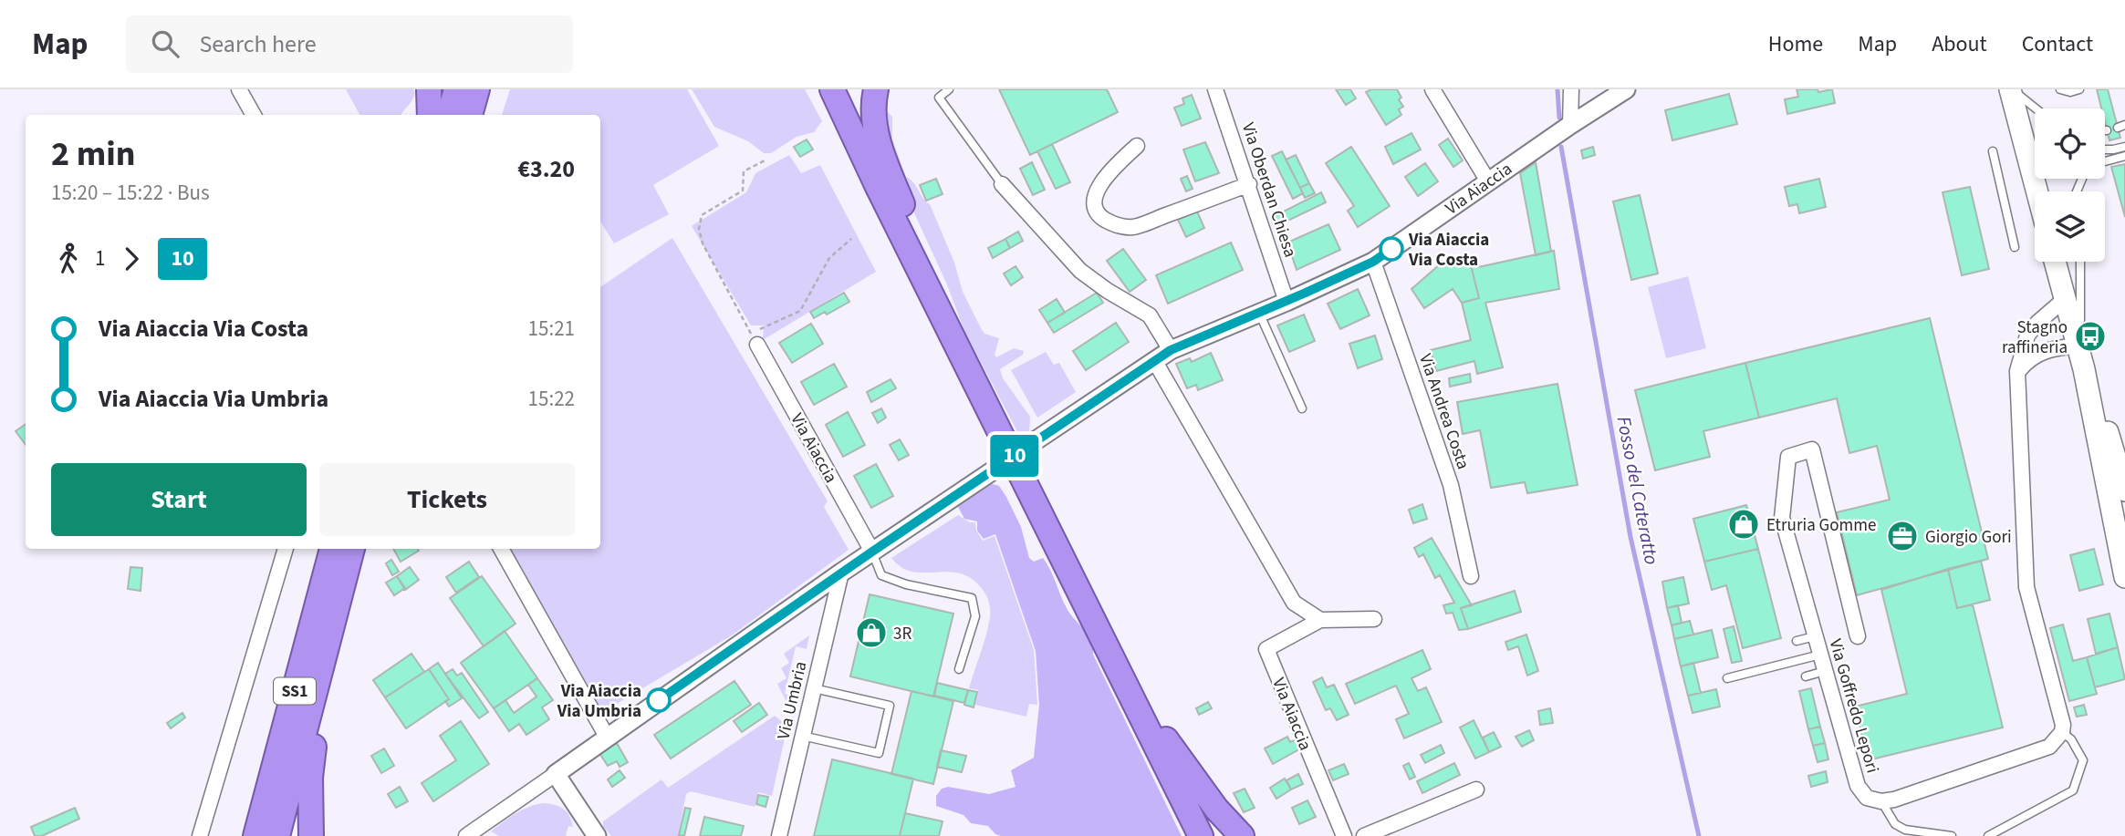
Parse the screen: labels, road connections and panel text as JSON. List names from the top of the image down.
{
  "streets": {
    "highway": ["SS1"],
    "street": [
      "Via Aiaccia",
      "Via Oberdan Chiesa",
      "Via Andrea Costa",
      "Via Umbria",
      "Via Goffredo Lepori"
    ]
  },
  "crossings": [
    ["Via Aiaccia", "Via Oberdan Chiesa"],
    ["Via Aiaccia", "Via Andrea Costa"]
  ],
  "water": ["Fosso del Cateratto"],
  "places": {
    "other": ["Via Aiaccia Via Costa", "Via Aiaccia Via Umbria"],
    "bus stop": ["Stagno raffineria"],
    "shop": ["Etruria Gomme", "3R"],
    "office": ["Giorgio Gori"]
  },
  "lines": ["bus line 10"],
  "page": {
    "header": "Map",
    "search": "Search here",
    "nav": [
      "Home",
      "Map",
      "About",
      "Contact"
    ],
    "on_map": "10",
    "heading": ["2 min", "15:20 – 15:22 · Bus", "€3.20"],
    "legs": ["1", "10"],
    "list": [
      {
        "name": "Via Aiaccia Via Costa",
        "value": "15:21"
      },
      {
        "name": "Via Aiaccia Via Umbria",
        "value": "15:22"
      }
    ],
    "buttons": ["Start", "Tickets"]
  }
}
